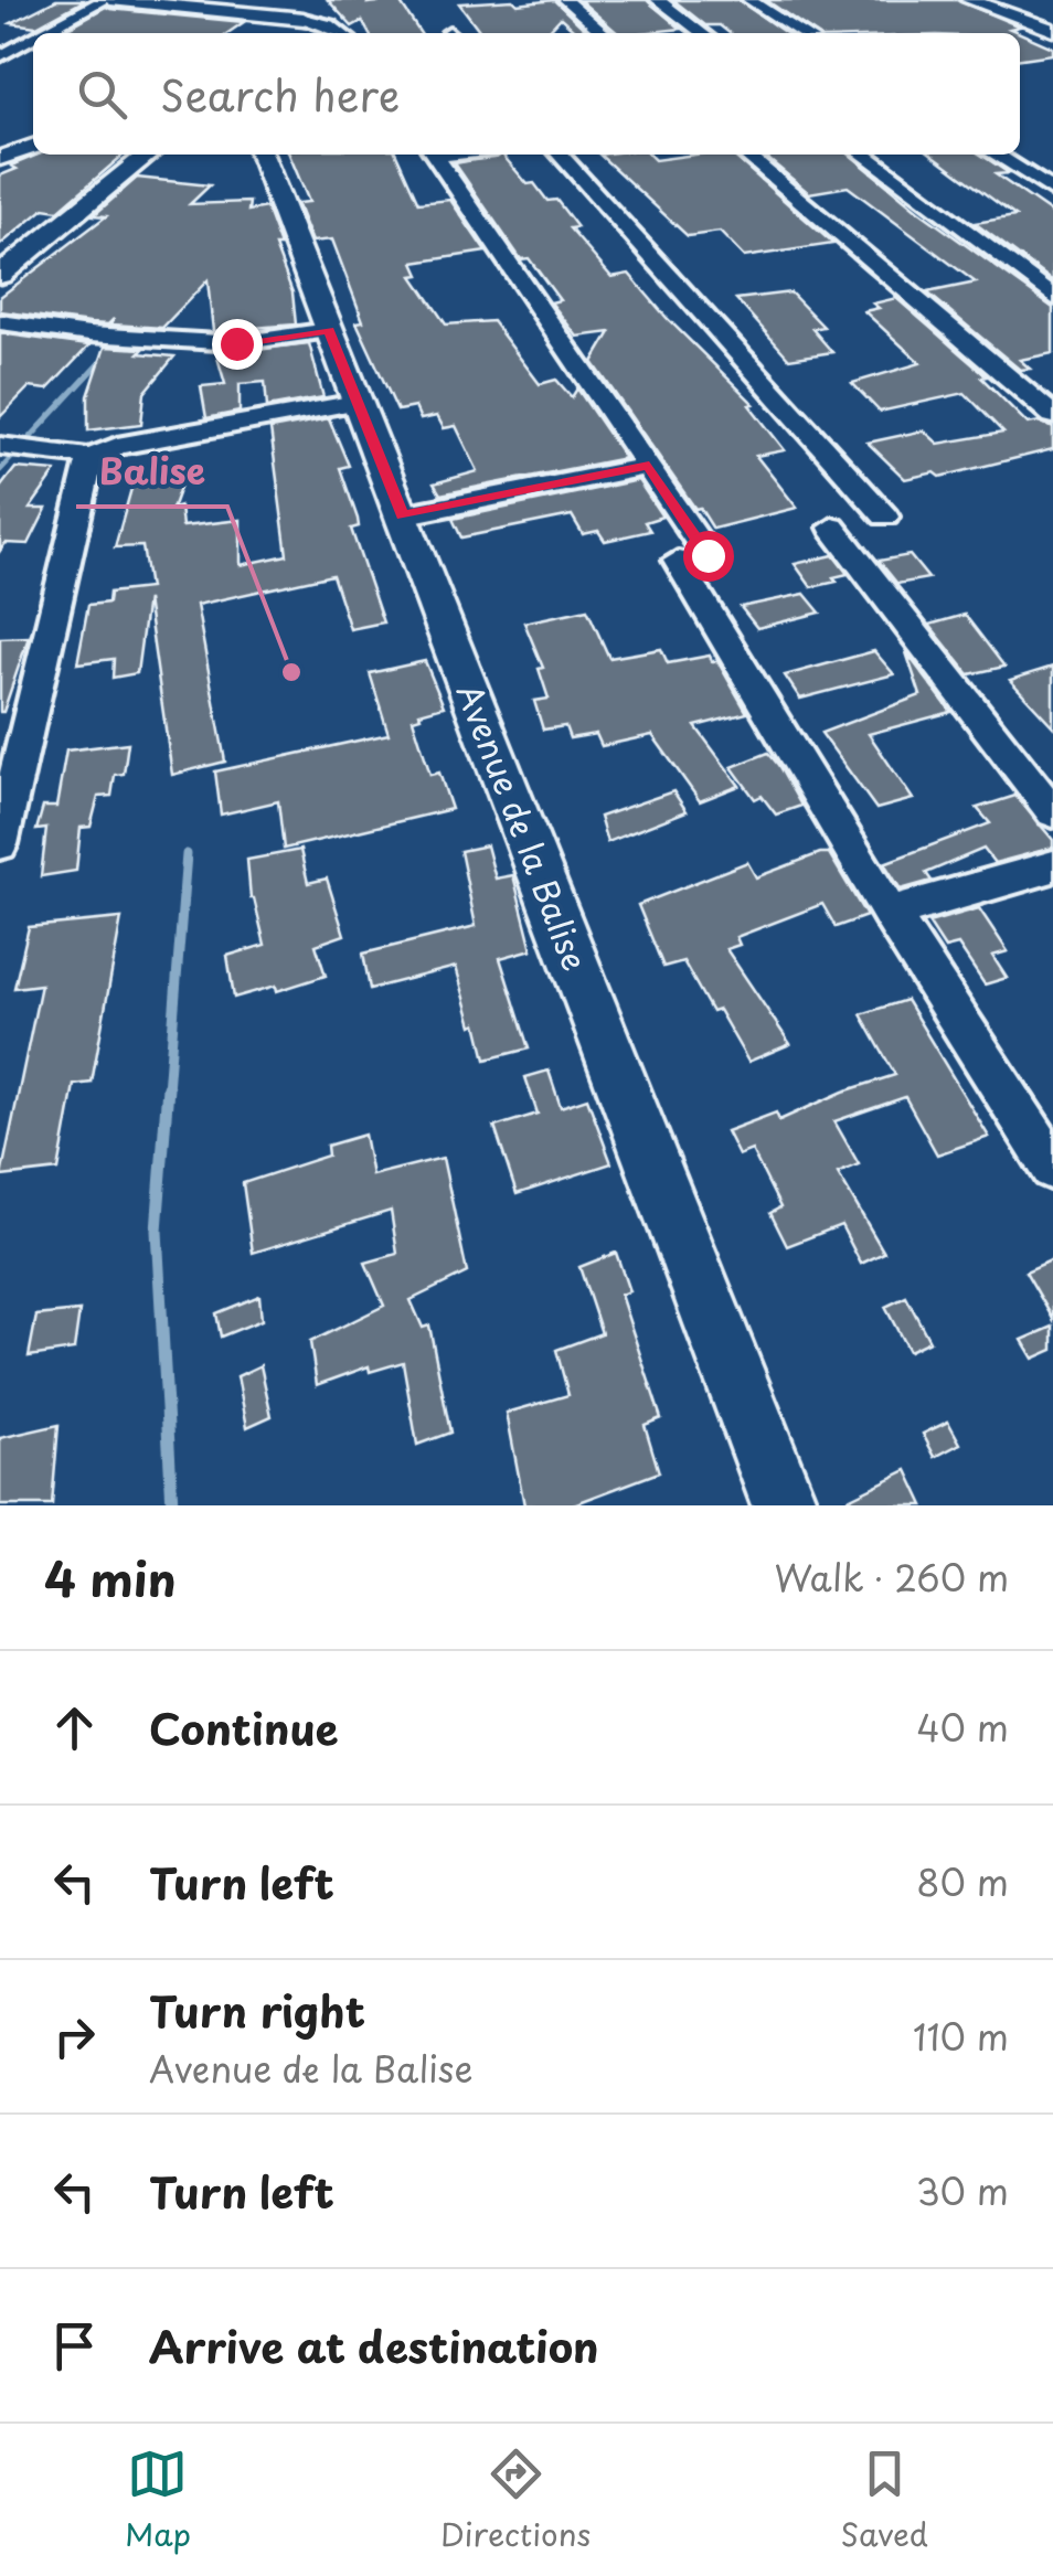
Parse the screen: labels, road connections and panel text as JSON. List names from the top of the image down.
{
  "streets": {
    "street": ["Avenue de la Balise"]
  },
  "places": ["Balise"],
  "page": {
    "search": "Search here",
    "heading": ["4 min", "Walk · 260 m"],
    "list": [
      ["Continue", "40 m"],
      ["Turn left", "80 m"],
      ["Turn right", "Avenue de la Balise", "110 m"],
      ["Turn left", "30 m"],
      "Arrive at destination"
    ],
    "nav": ["Map", "Directions", "Saved"]
  }
}
